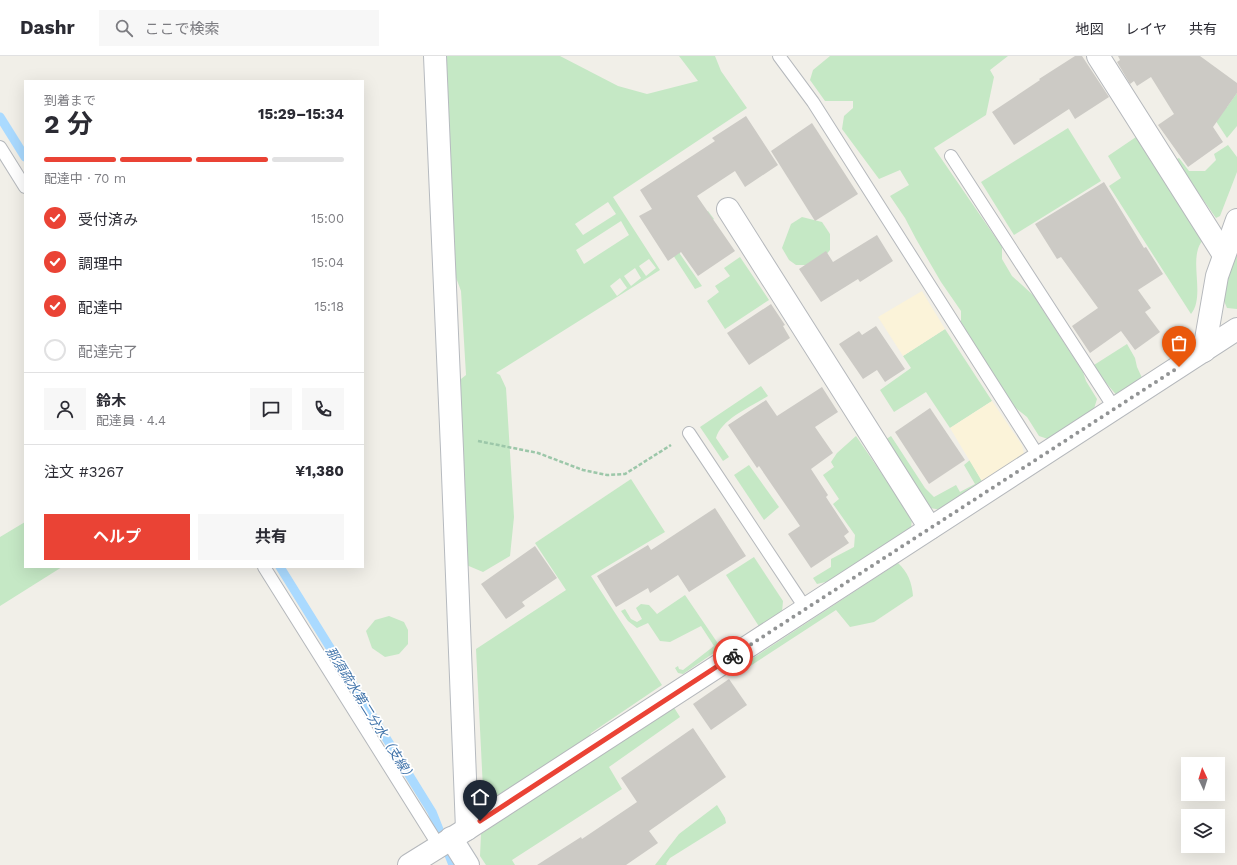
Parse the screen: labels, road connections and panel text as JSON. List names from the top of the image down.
{
  "water": ["那須疏水第二分水（支線）"],
  "north": "top",
  "page": {
    "header": "Dashr",
    "search": "ここで検索",
    "nav": ["地図", "レイヤ", "共有"],
    "heading": ["2 分", "到着まで", "15:29–15:34"],
    "panel": [
      "鈴木",
      "配達員 · 4.4",
      "注文 #3267",
      "¥1,380"
    ],
    "bar": "配達中 · 70 m",
    "list": [
      ["受付済み", "15:00"],
      ["調理中", "15:04"],
      ["配達中", "15:18"],
      "配達完了"
    ],
    "buttons": ["ヘルプ", "共有"]
  }
}
